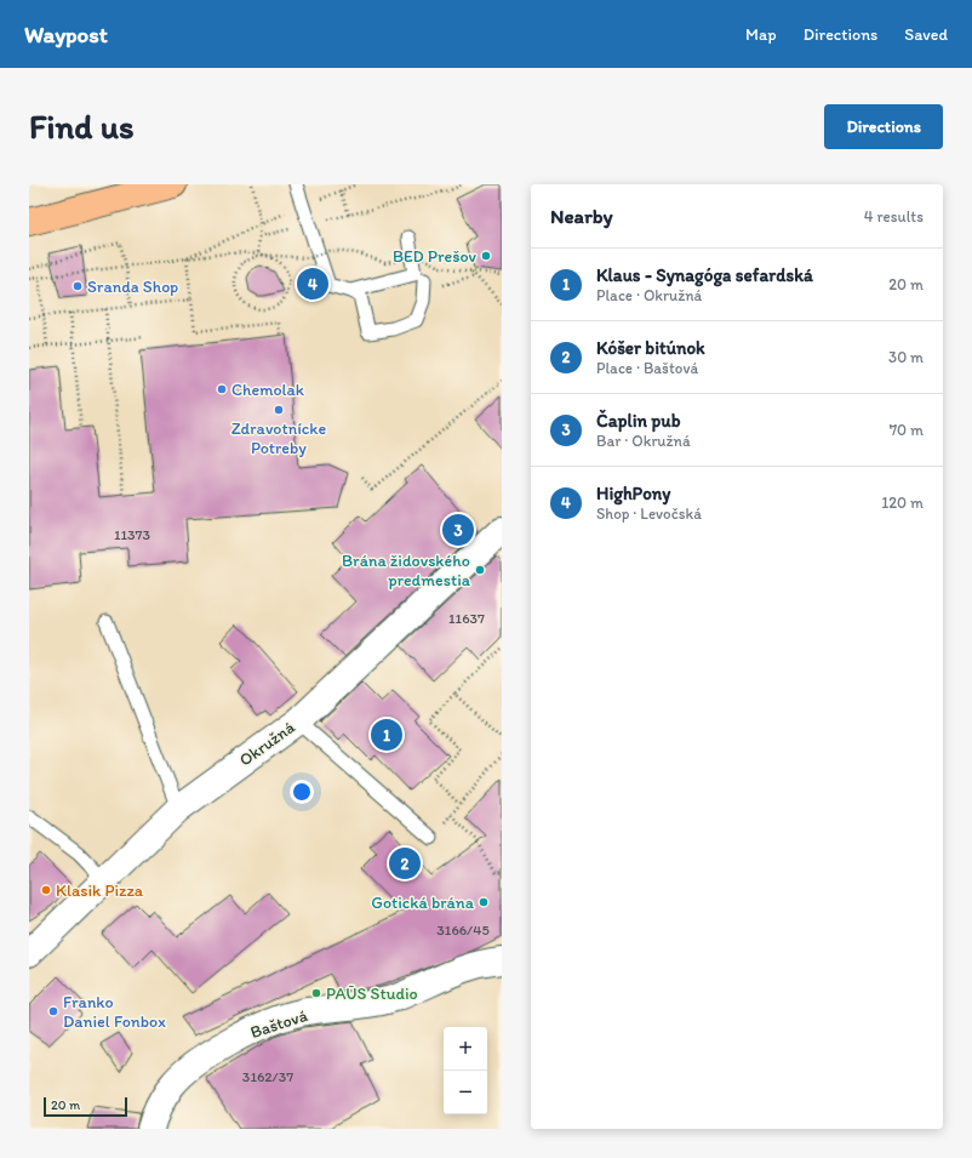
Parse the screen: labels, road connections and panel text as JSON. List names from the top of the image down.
{
  "streets": {
    "street": ["Okružná", "Baštová"]
  },
  "places": [
    "BED Prešov",
    "Sranda Shop",
    "Chemolak",
    "Zdravotnícke Potreby",
    "Brána židovského predmestia",
    "Klasik Pizza",
    "Gotická brána",
    "PAŪS Studio",
    "Franko Daniel Fonbox"
  ],
  "house_numbers": [
    "11373",
    "11637",
    "3166/45",
    "3162/37"
  ],
  "scale_bar": "20 m",
  "page": {
    "header": "Waypost",
    "nav": ["Map", "Directions", "Saved"],
    "buttons": "Directions",
    "title": "Find us",
    "heading": ["Nearby", "4 results"],
    "list": [
      {
        "mark": "1",
        "name": "Klaus - Synagóga sefardská",
        "note": "Place · Okružná",
        "value": "20 m"
      },
      {
        "mark": "2",
        "name": "Kóšer bitúnok",
        "note": "Place · Baštová",
        "value": "30 m"
      },
      {
        "mark": "3",
        "name": "Čaplin pub",
        "note": "Bar · Okružná",
        "value": "70 m"
      },
      {
        "mark": "4",
        "name": "HighPony",
        "note": "Shop · Levočská",
        "value": "120 m"
      }
    ],
    "pins": [
      "4",
      "3",
      "1",
      "2"
    ],
    "map_buttons": ["+", "−"],
    "scale": "20 m"
  }
}
